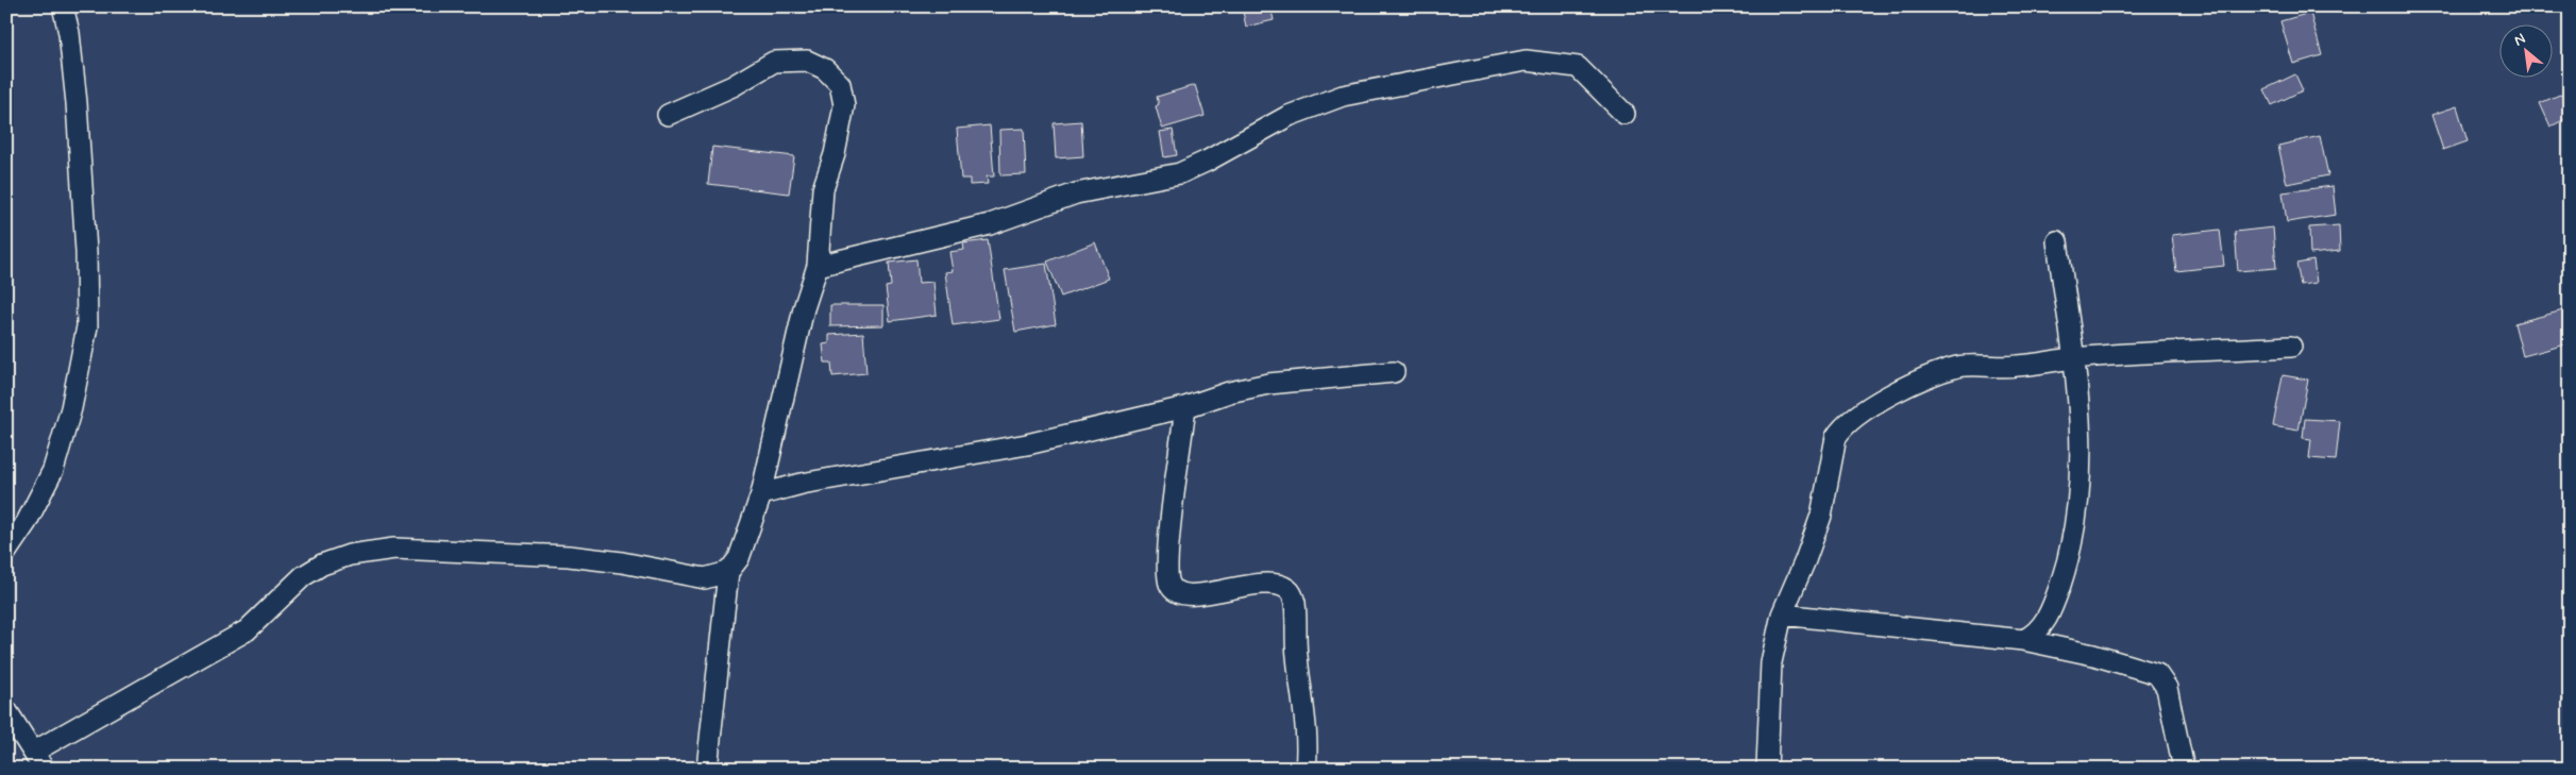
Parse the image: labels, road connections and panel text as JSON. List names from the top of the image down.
{
  "north": "top left"
}
